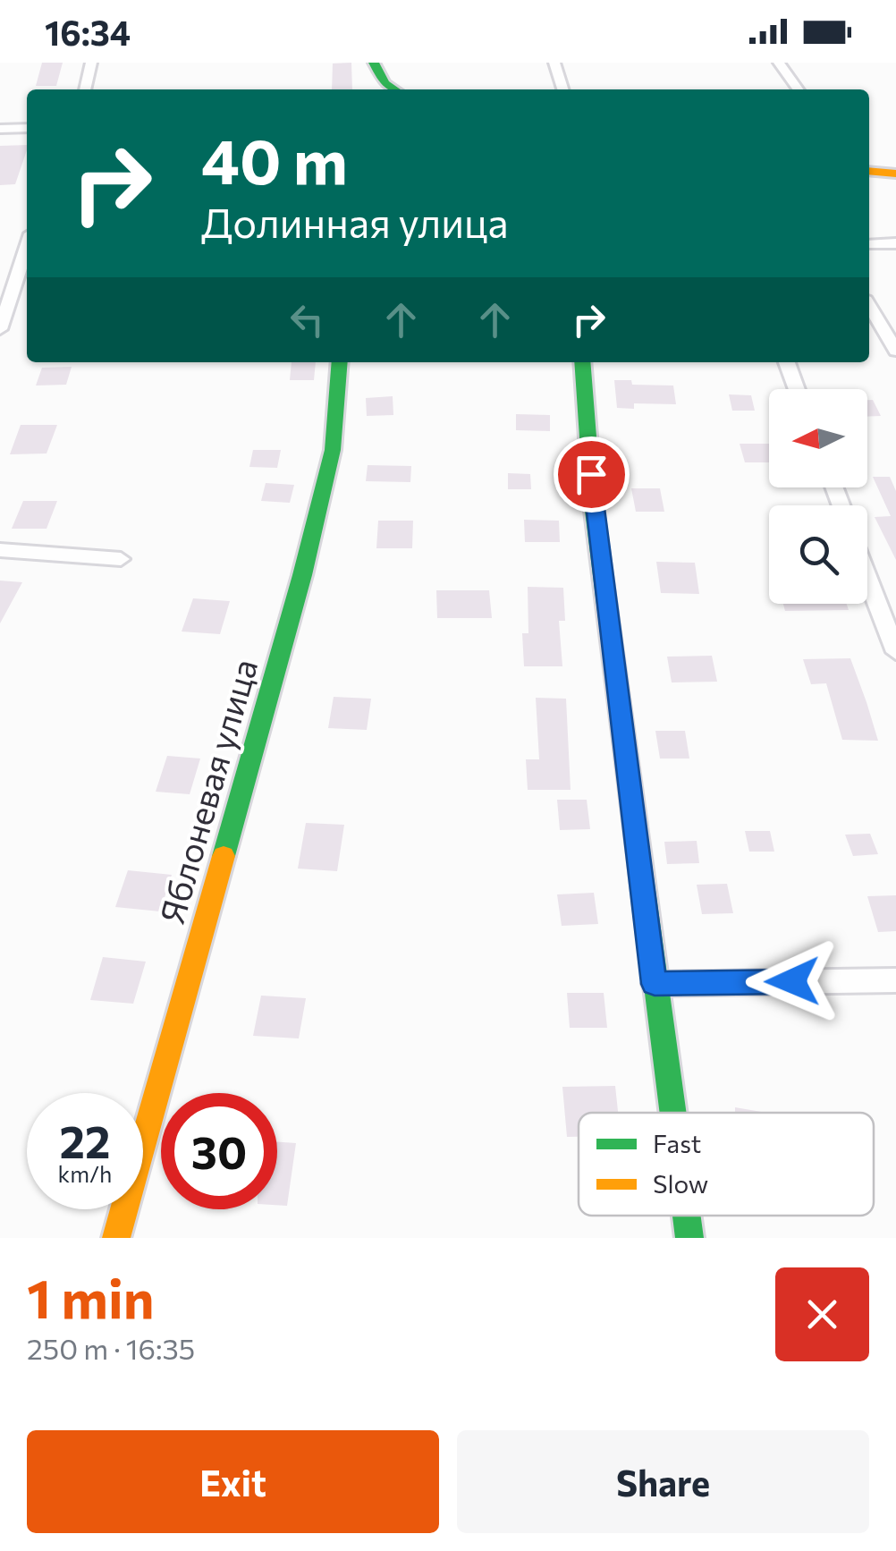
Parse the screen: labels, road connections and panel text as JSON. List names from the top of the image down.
{
  "streets": {
    "street": ["Яблоневая улица"]
  },
  "legend": ["Fast", "Slow"],
  "north": "left",
  "page": {
    "status": "16:34",
    "turn": ["40 m", "Долинная улица"],
    "speed": "22 km/h",
    "limit": "30",
    "heading": ["1 min", "250 m · 16:35"],
    "buttons": ["Exit", "Share"]
  }
}
